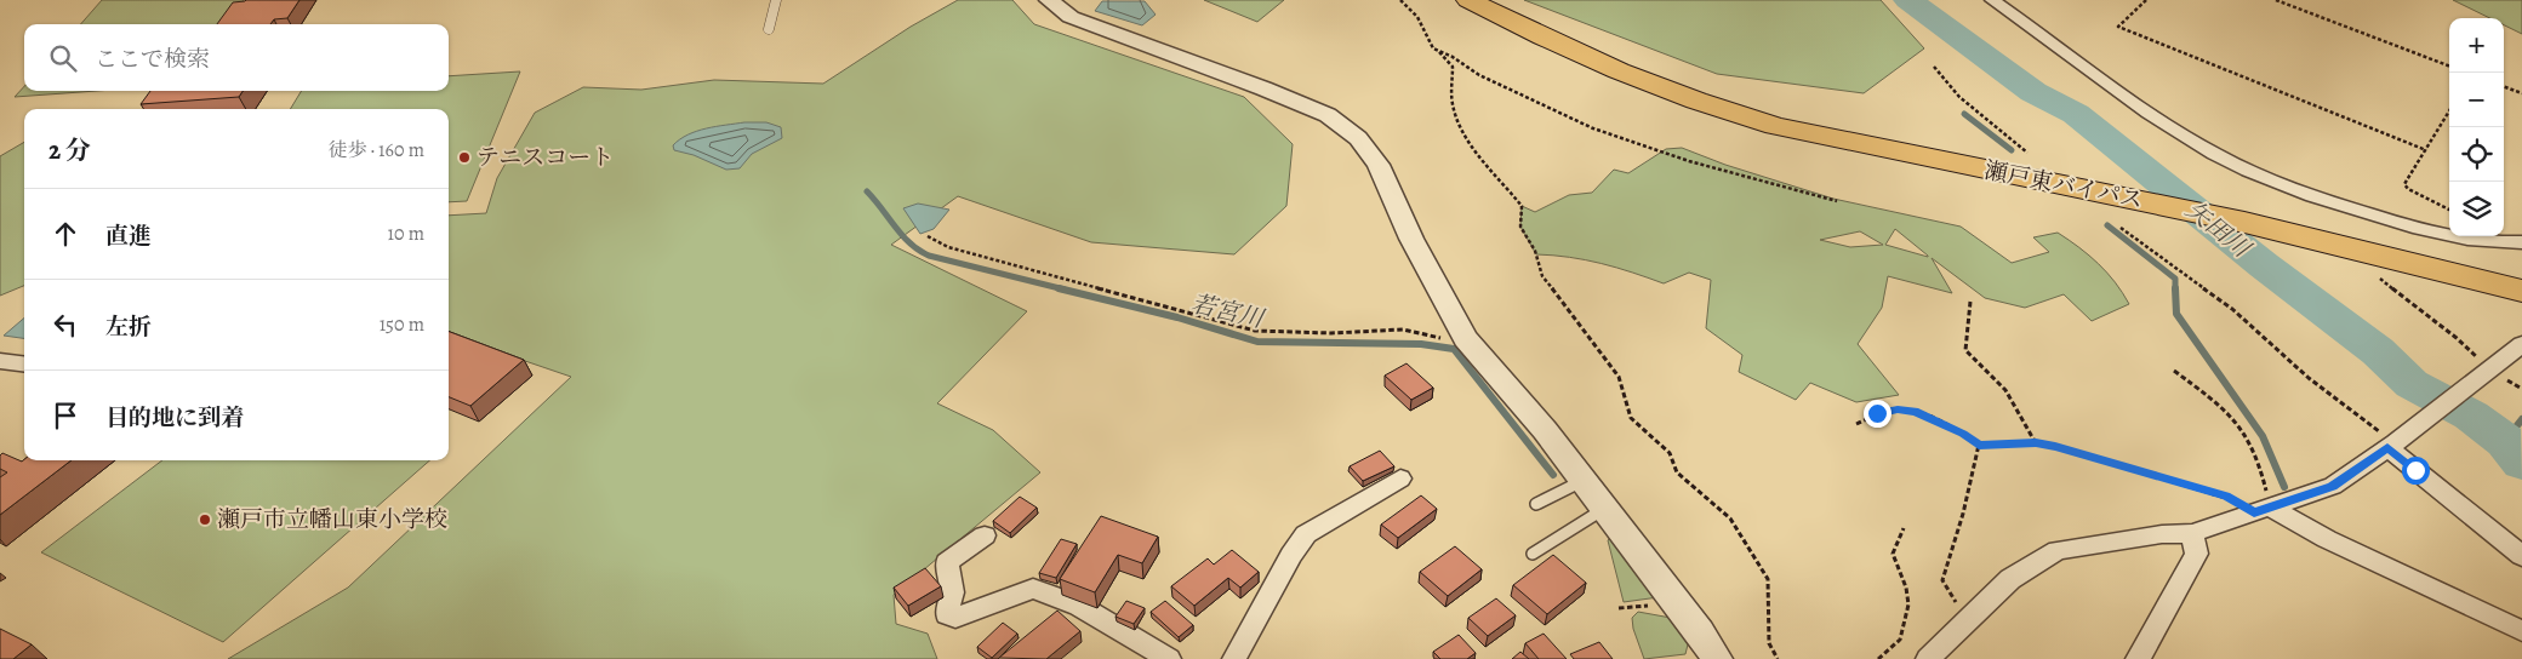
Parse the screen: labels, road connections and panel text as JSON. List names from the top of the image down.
{
  "streets": {
    "highway": ["瀬戸東バイパス"]
  },
  "water": ["矢田川", "若宮川"],
  "places": ["テニスコート", "瀬戸市立幡山東小学校"],
  "page": {
    "map_buttons": ["+", "−"],
    "search": "ここで検索",
    "heading": ["2 分", "徒歩 · 160 m"],
    "list": [
      ["直進", "10 m"],
      ["左折", "150 m"],
      "目的地に到着"
    ]
  }
}
